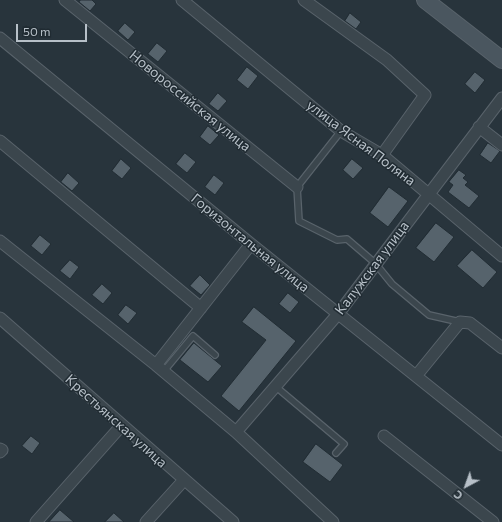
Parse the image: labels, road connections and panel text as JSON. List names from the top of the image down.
{
  "streets": {
    "street": [
      "Новороссийская улица",
      "улица Ясная Поляна",
      "Горизонтальная улица",
      "Калужская улица",
      "Крестьянская улица"
    ]
  },
  "crossings": [
    ["улица Ясная Поляна", "Калужская улица"],
    ["Горизонтальная улица", "Калужская улица"]
  ],
  "scale_bar": "50 m",
  "north": "bottom left"
}
